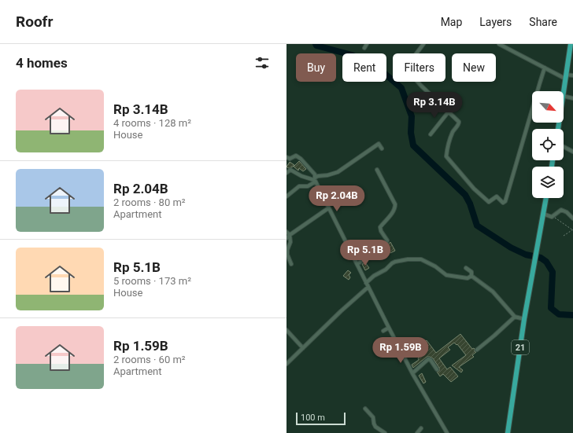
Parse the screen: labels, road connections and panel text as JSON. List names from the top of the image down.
{
  "streets": {
    "highway": ["21"]
  },
  "scale_bar": "100 m",
  "north": "bottom right",
  "page": {
    "header": "Roofr",
    "nav": ["Map", "Layers", "Share"],
    "heading": "4 homes",
    "chip": [
      "Buy",
      "Rent",
      "Filters",
      "New"
    ],
    "list": [
      {
        "name": "Rp 3.14B",
        "note": "4 rooms · 128 m² · House"
      },
      {
        "name": "Rp 2.04B",
        "note": "2 rooms · 80 m² · Apartment"
      },
      {
        "name": "Rp 5.1B",
        "note": "5 rooms · 173 m² · House"
      },
      {
        "name": "Rp 1.59B",
        "note": "2 rooms · 60 m² · Apartment"
      }
    ],
    "price": [
      "Rp 3.14B",
      "Rp 2.04B",
      "Rp 5.1B",
      "Rp 1.59B"
    ],
    "scale": "100 m"
  }
}
